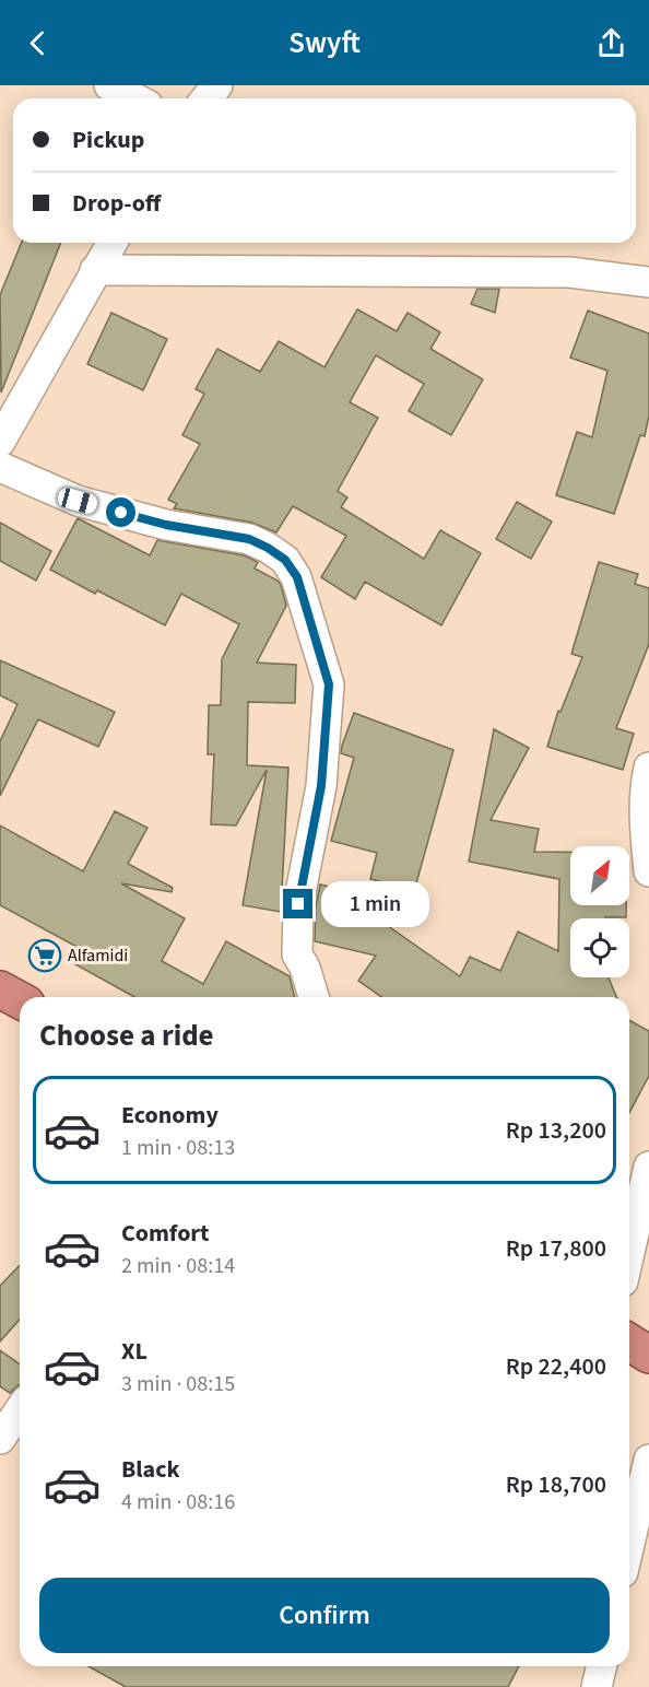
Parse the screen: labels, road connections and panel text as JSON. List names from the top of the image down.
{
  "places": {
    "supermarket": ["Alfamidi"]
  },
  "north": "top right",
  "page": {
    "header": "Swyft",
    "banner": ["Pickup", "Drop-off"],
    "bubble": "1 min",
    "heading": "Choose a ride",
    "list": [
      {
        "name": "Economy",
        "note": "1 min · 08:13",
        "value": "Rp 13,200"
      },
      {
        "name": "Comfort",
        "note": "2 min · 08:14",
        "value": "Rp 17,800"
      },
      {
        "name": "XL",
        "note": "3 min · 08:15",
        "value": "Rp 22,400"
      },
      {
        "name": "Black",
        "note": "4 min · 08:16",
        "value": "Rp 18,700"
      }
    ],
    "buttons": "Confirm"
  }
}
